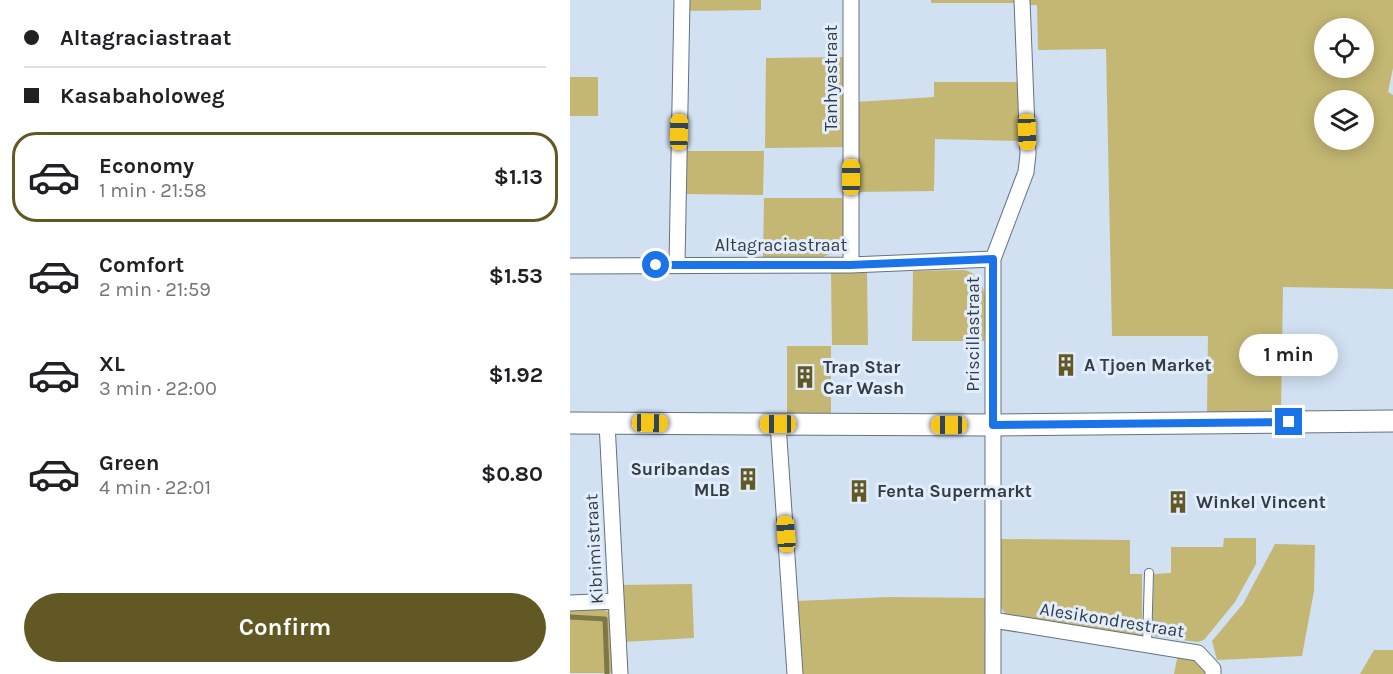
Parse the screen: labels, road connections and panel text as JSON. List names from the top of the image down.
{
  "streets": {
    "street": [
      "Tanhyastraat",
      "Altagraciastraat",
      "Priscillastraat",
      "Kibrimistraat",
      "Alesikondrestraat"
    ]
  },
  "crossings": [
    ["Tanhyastraat", "Altagraciastraat"],
    ["Altagraciastraat", "Priscillastraat"],
    ["Priscillastraat", "Alesikondrestraat"]
  ],
  "places": {
    "building": [
      "A Tjoen Market",
      "Trap Star Car Wash",
      "Suribandas MLB",
      "Fenta Supermarkt",
      "Winkel Vincent"
    ]
  },
  "page": {
    "banner": ["Altagraciastraat", "Kasabaholoweg"],
    "list": [
      {
        "name": "Economy",
        "note": "1 min · 21:58",
        "value": "$1.13"
      },
      {
        "name": "Comfort",
        "note": "2 min · 21:59",
        "value": "$1.53"
      },
      {
        "name": "XL",
        "note": "3 min · 22:00",
        "value": "$1.92"
      },
      {
        "name": "Green",
        "note": "4 min · 22:01",
        "value": "$0.80"
      }
    ],
    "bubble": "1 min",
    "buttons": "Confirm"
  }
}
